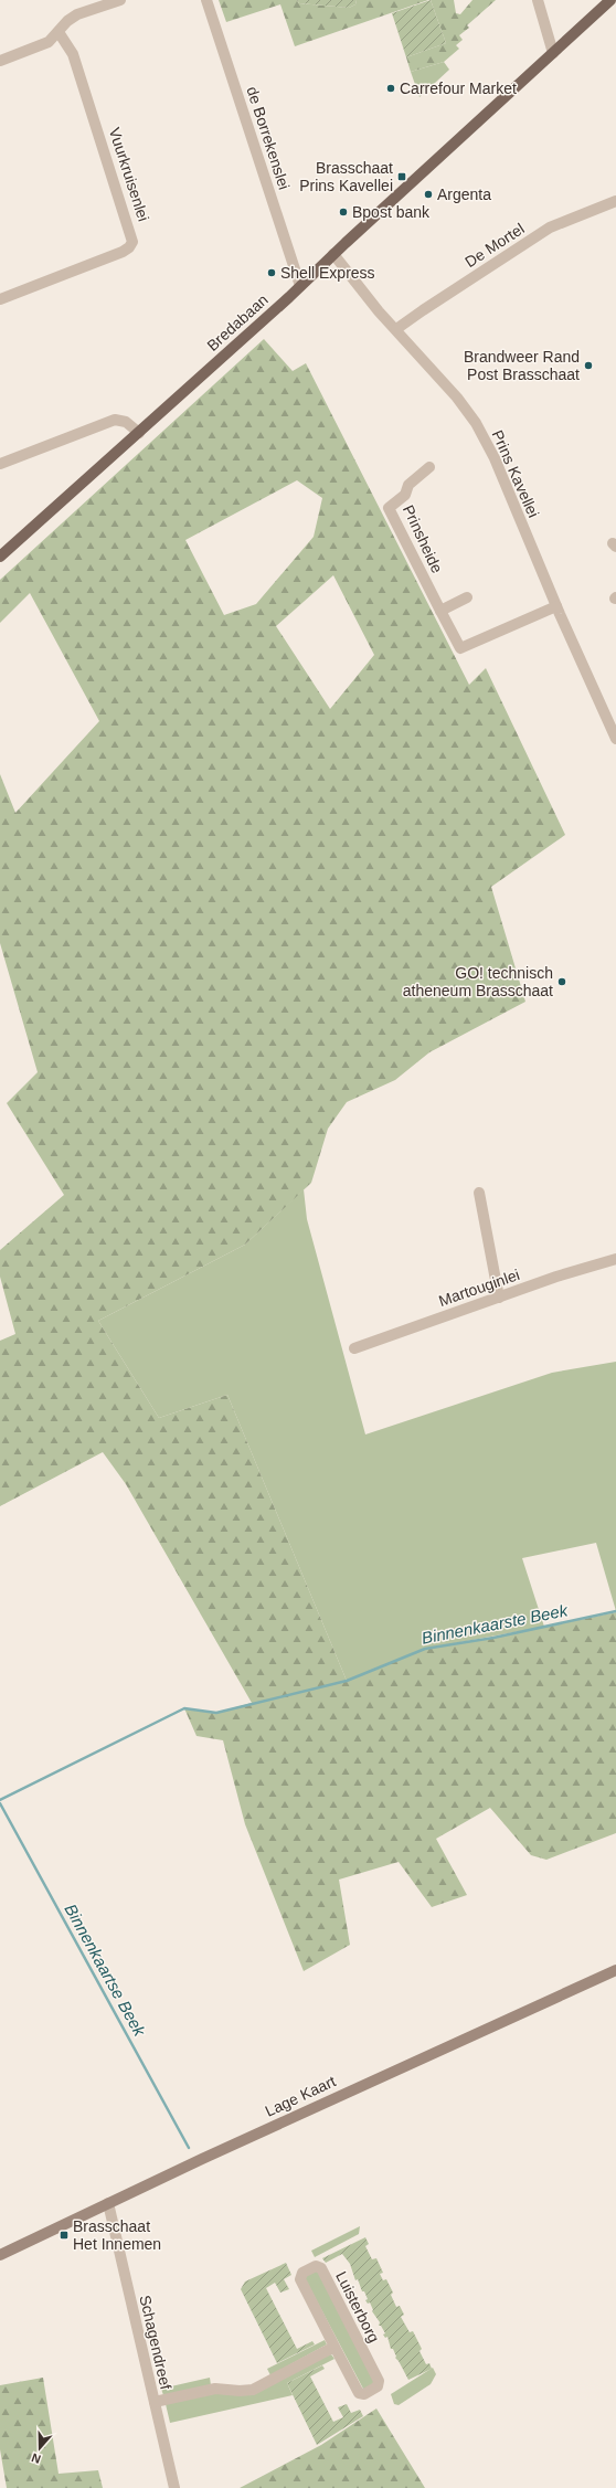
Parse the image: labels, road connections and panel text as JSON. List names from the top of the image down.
{
  "streets": {
    "main road": ["Bredabaan"],
    "street": [
      "de Borrekenslei",
      "Vuurkruisenlei",
      "De Mortel",
      "Prins Kavellei",
      "Prinsheide",
      "Martouginlei",
      "Lage Kaart",
      "Luisterborg",
      "Schagendreef"
    ]
  },
  "crossings": [
    ["de Borrekenslei", "Bredabaan"],
    ["De Mortel", "Prins Kavellei"],
    ["Bredabaan", "Prins Kavellei"],
    ["Prins Kavellei", "Prinsheide"],
    ["Lage Kaart", "Schagendreef"]
  ],
  "water": ["Binnenkaarste Beek", "Binnenkaartse Beek"],
  "places": {
    "other": [
      "Carrefour Market",
      "Argenta",
      "Bpost bank",
      "Shell Express",
      "Brandweer Rand Post Brasschaat",
      "GO! technisch atheneum Brasschaat"
    ],
    "transit": ["Brasschaat Prins Kavellei", "Brasschaat Het Innemen"]
  },
  "north": "bottom"
}
